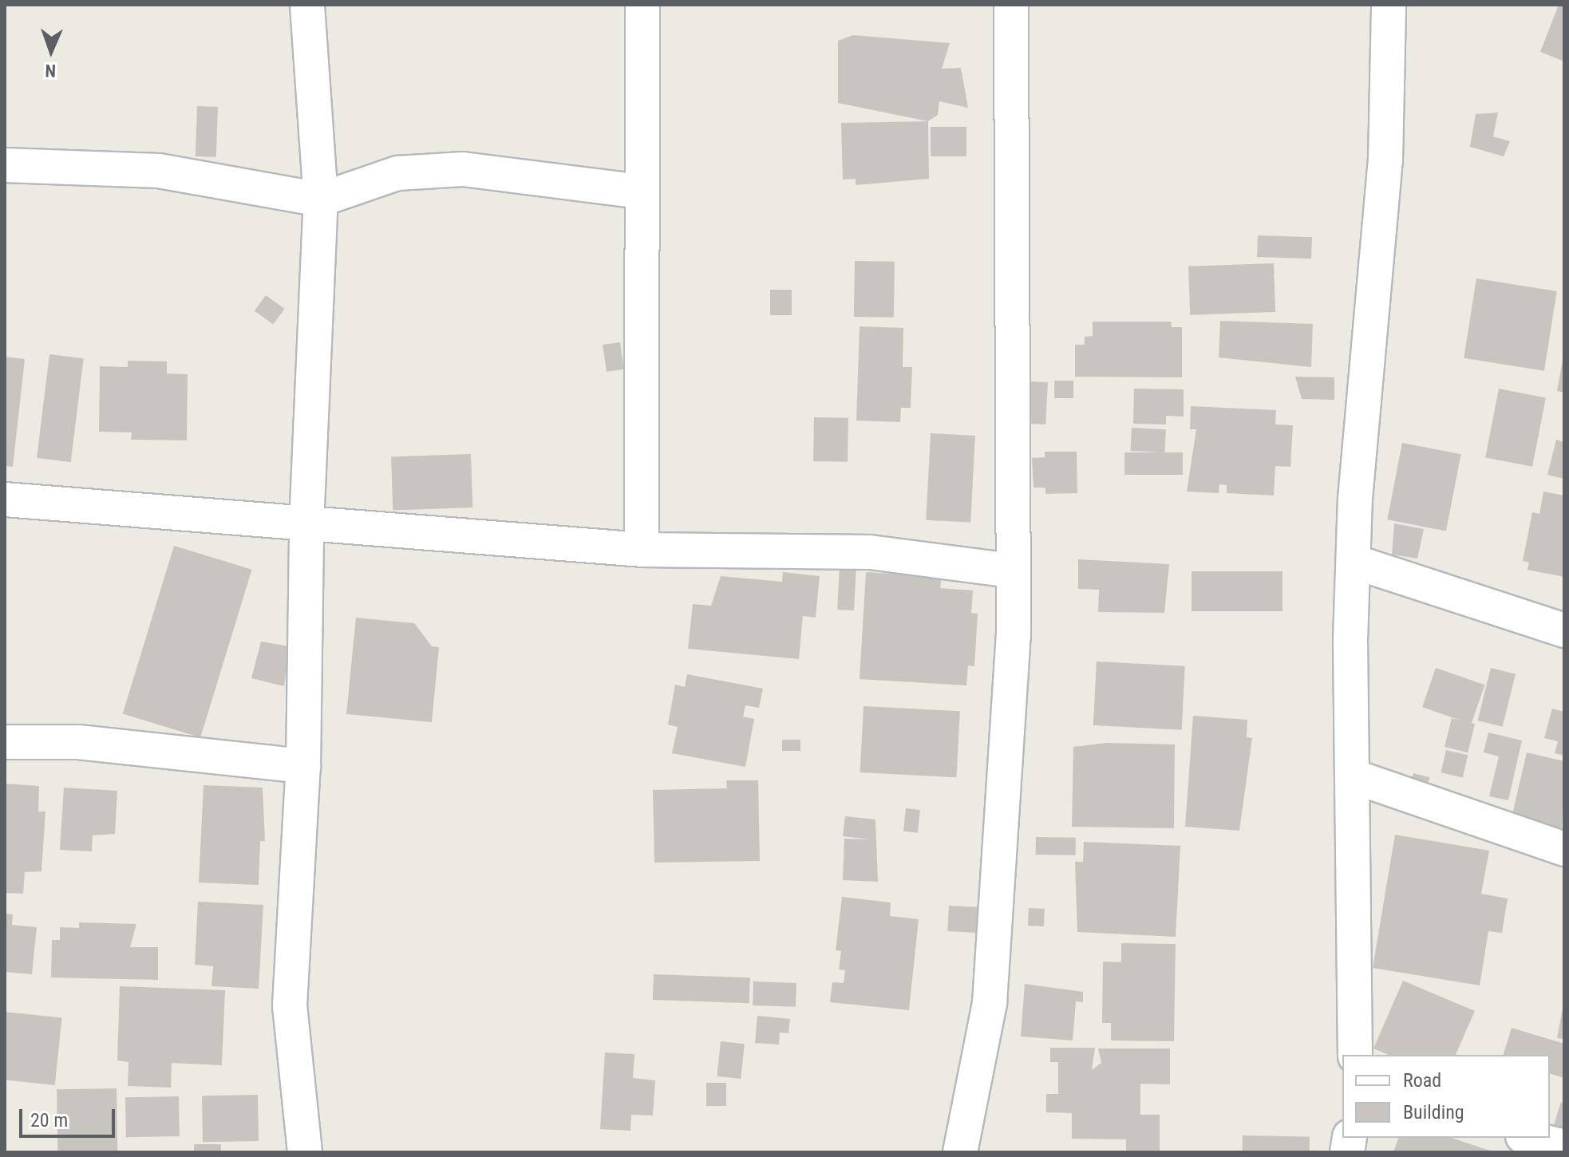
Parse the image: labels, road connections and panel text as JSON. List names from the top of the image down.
{
  "legend": ["Road", "Building"],
  "scale_bar": "20 m",
  "north": "bottom"
}
